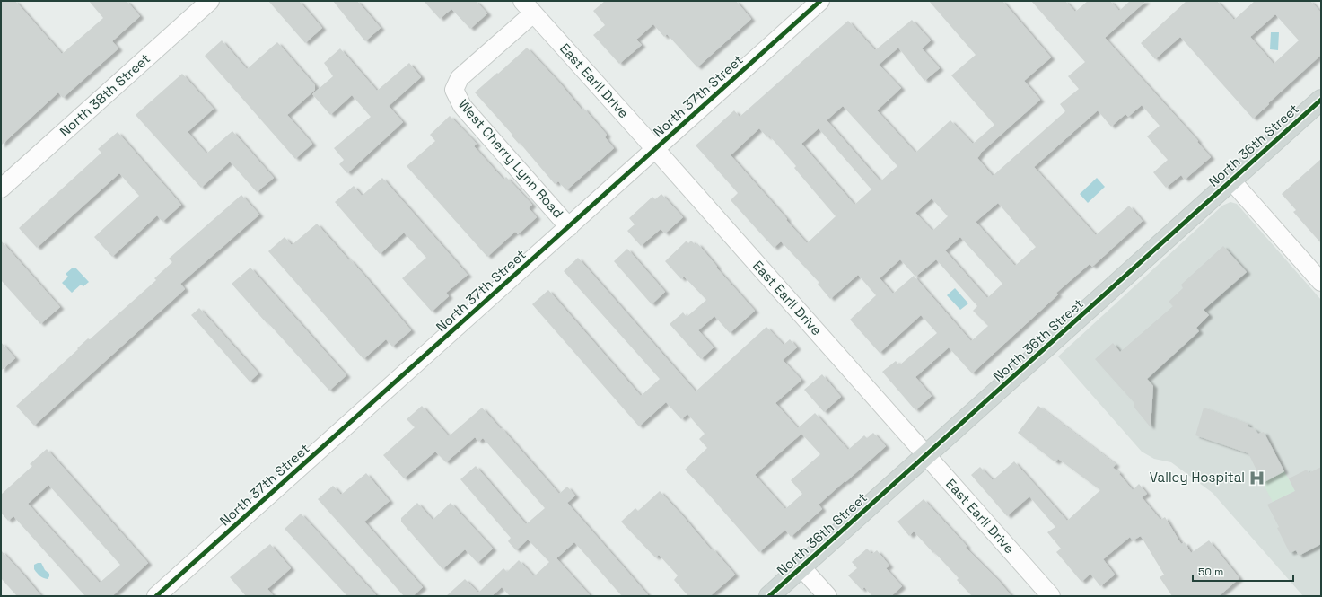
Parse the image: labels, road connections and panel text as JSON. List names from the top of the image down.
{
  "streets": {
    "main road": ["North 36th Street"],
    "street": [
      "East Earll Drive",
      "North 38th Street",
      "North 37th Street",
      "West Cherry Lynn Road"
    ]
  },
  "crossings": [
    ["East Earll Drive", "North 37th Street"],
    ["East Earll Drive", "North 36th Street"],
    ["East Earll Drive", "West Cherry Lynn Road"],
    ["North 37th Street", "West Cherry Lynn Road"]
  ],
  "places": {
    "hospital": ["Valley Hospital"]
  },
  "scale_bar": "50 m"
}
